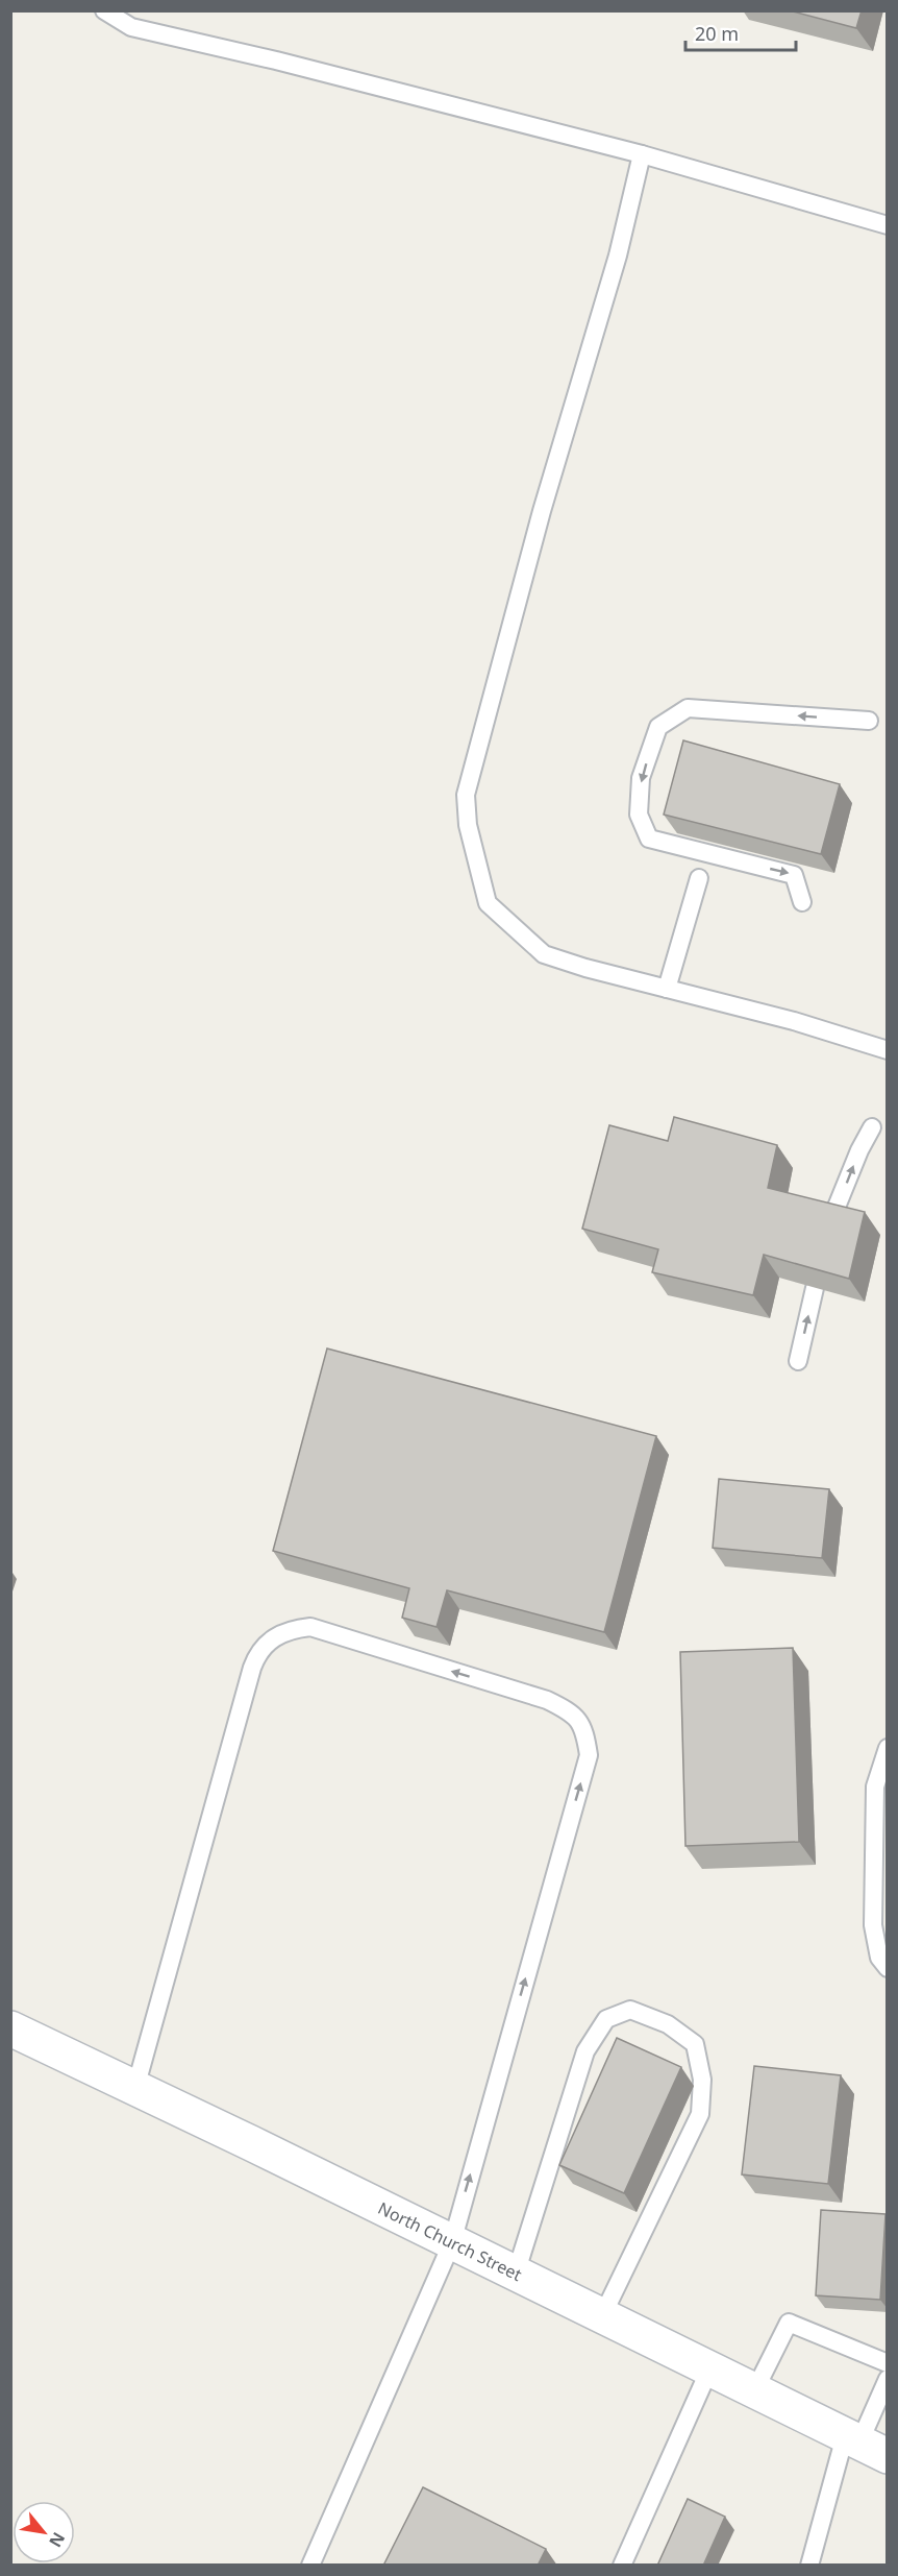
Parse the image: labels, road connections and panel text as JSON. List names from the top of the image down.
{
  "streets": {
    "main road": ["North Church Street"]
  },
  "scale_bar": "20 m",
  "north": "bottom right"
}
